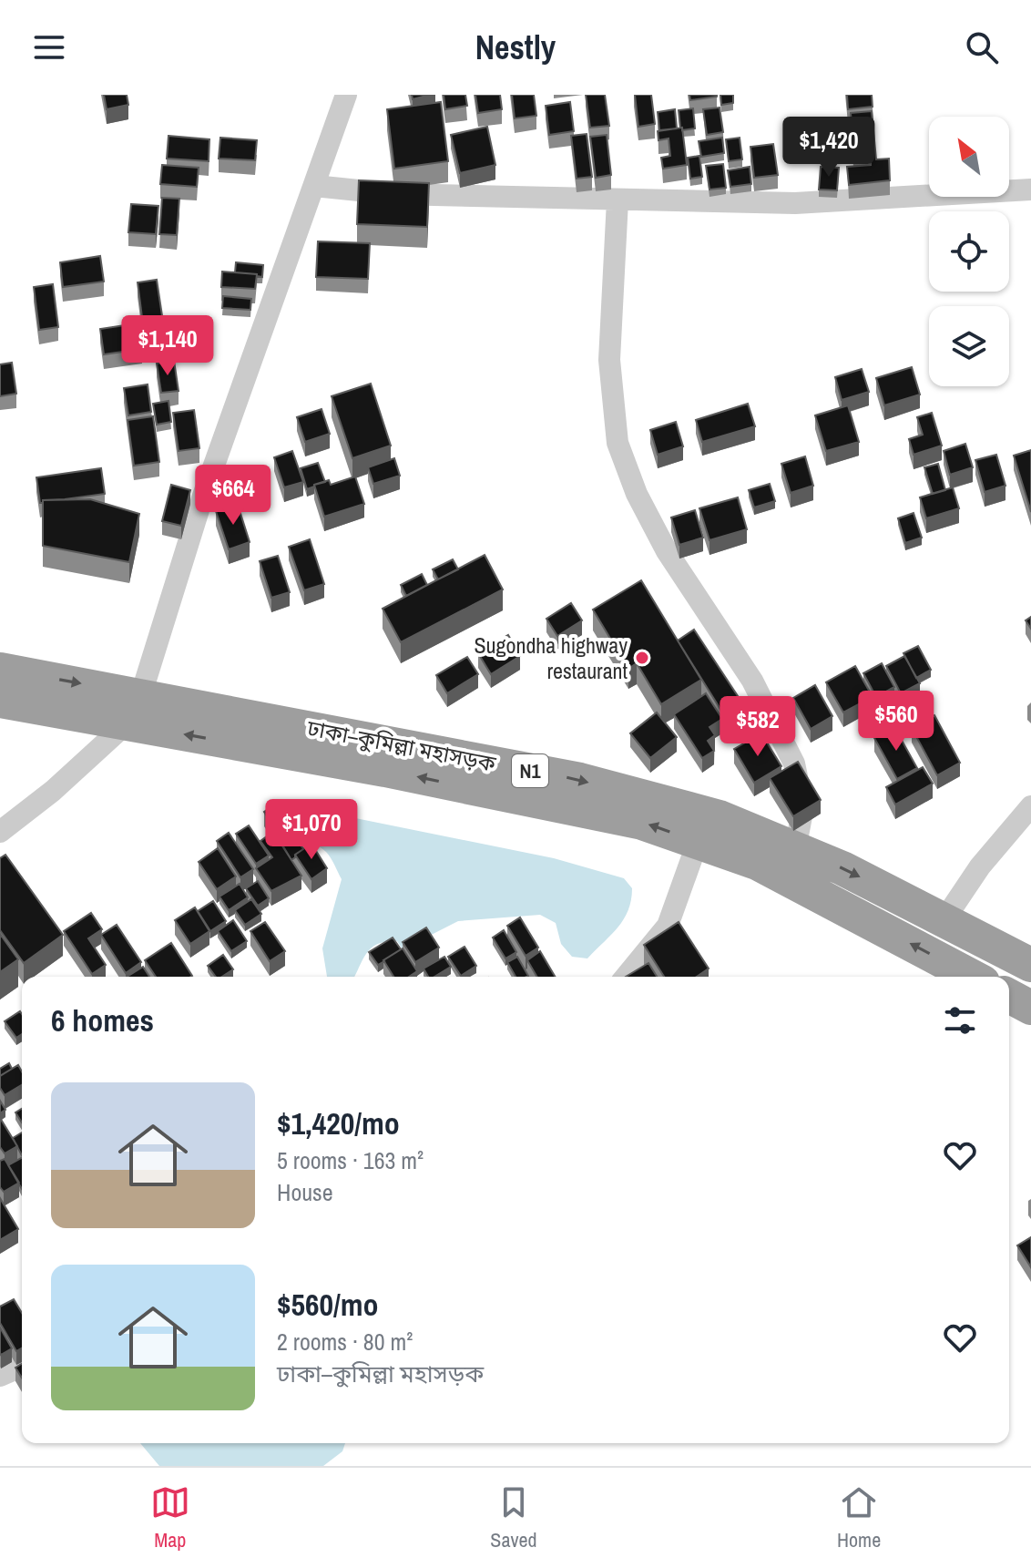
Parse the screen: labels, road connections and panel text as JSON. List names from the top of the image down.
{
  "streets": {
    "highway": ["ঢাকা–কুমিল্লা মহাসড়ক", "N1"]
  },
  "places": ["Sugondha highway restaurant"],
  "north": "top left",
  "page": {
    "header": "Nestly",
    "price": [
      "$1,420",
      "$1,140",
      "$664",
      "$560",
      "$582",
      "$1,070"
    ],
    "heading": "6 homes",
    "list": [
      {
        "name": "$1,420/mo",
        "note": "5 rooms · 163 m² · House"
      },
      {
        "name": "$560/mo",
        "note": "2 rooms · 80 m² · ঢাকা–কুমিল্লা মহাসড়ক"
      }
    ],
    "tabs": ["Map", "Saved", "Home"]
  }
}
